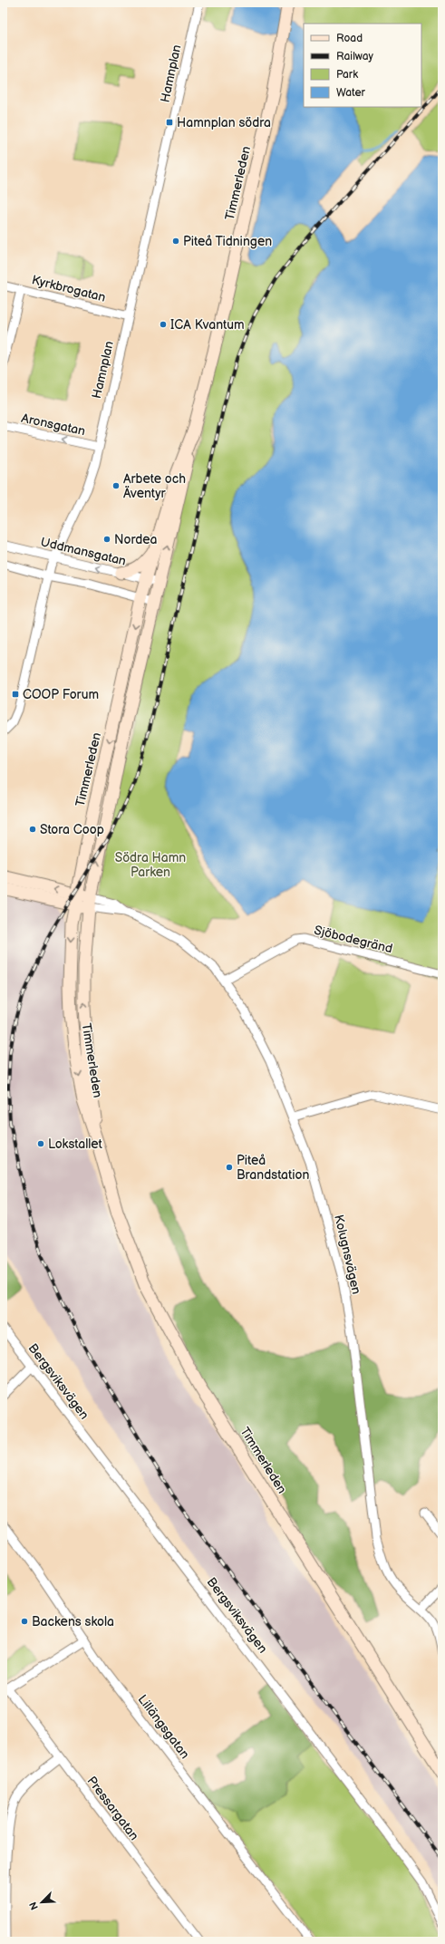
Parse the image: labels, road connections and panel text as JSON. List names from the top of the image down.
{
  "streets": {
    "main road": ["Timmerleden"],
    "street": [
      "Hamnplan",
      "Kyrkbrogatan",
      "Aronsgatan",
      "Uddmansgatan",
      "Sjöbodegränd",
      "Kolugnsvägen",
      "Bergsviksvägen",
      "Lillängsgatan",
      "Pressargatan"
    ]
  },
  "crossings": [
    ["Hamnplan", "Kyrkbrogatan"],
    ["Hamnplan", "Aronsgatan"],
    ["Hamnplan", "Uddmansgatan"],
    ["Timmerleden", "Uddmansgatan"],
    ["Timmerleden", "Kolugnsvägen"],
    ["Sjöbodegränd", "Kolugnsvägen"]
  ],
  "one_way": ["Aronsgatan"],
  "parks": ["Södra Hamn Parken"],
  "places": {
    "transit": ["Hamnplan södra", "COOP Forum"],
    "other": [
      "Piteå Tidningen",
      "ICA Kvantum",
      "Arbete och Äventyr",
      "Nordea",
      "Stora Coop",
      "Lokstallet",
      "Piteå Brandstation",
      "Backens skola"
    ]
  },
  "legend": [
    "Road",
    "Railway",
    "Park",
    "Water"
  ],
  "north": "bottom left"
}
